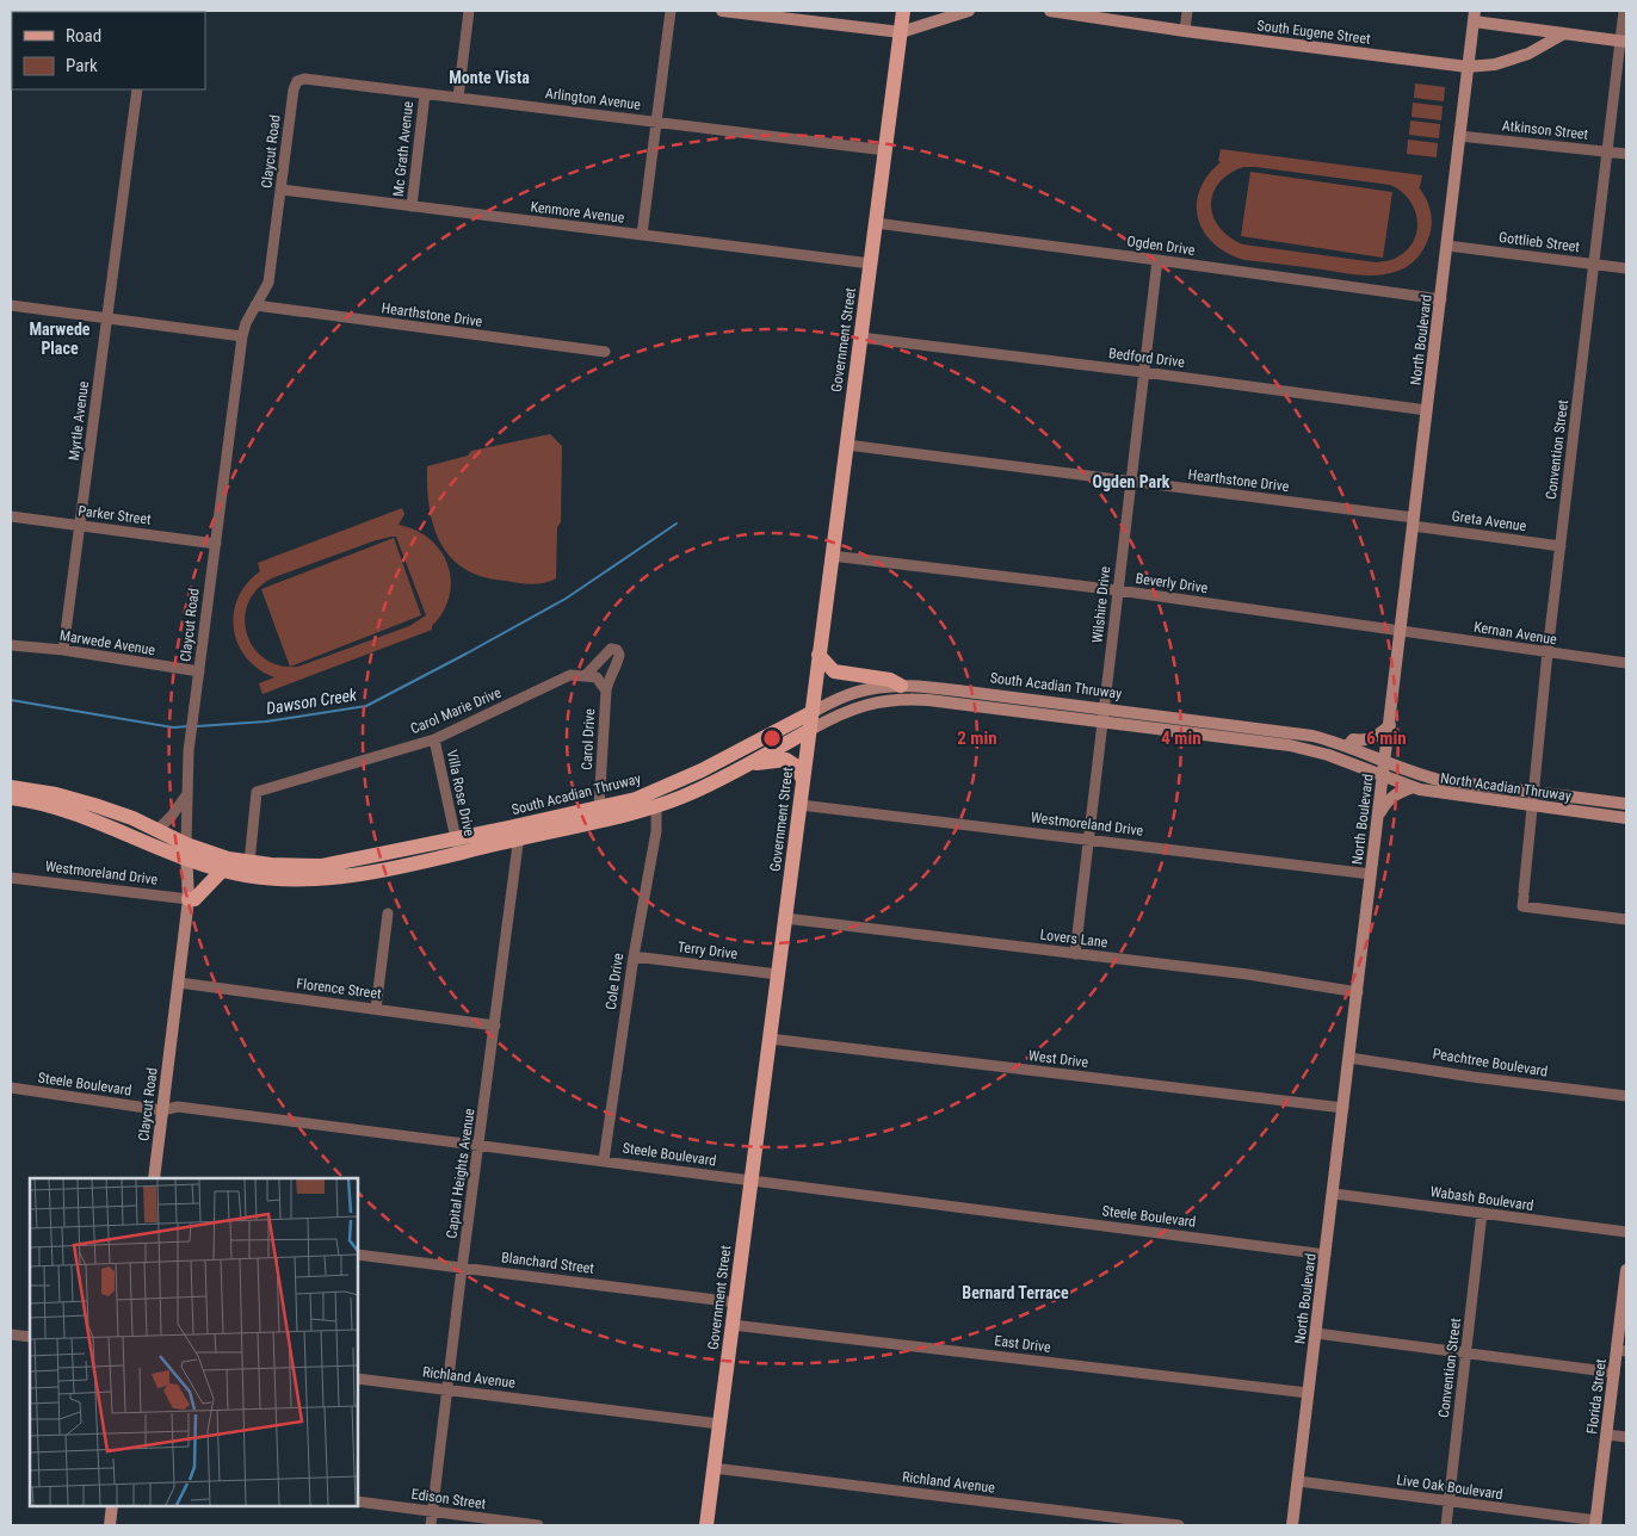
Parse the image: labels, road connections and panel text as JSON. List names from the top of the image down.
{
  "streets": {
    "main road": ["Government Street", "South Acadian Thruway"],
    "street": [
      "South Eugene Street",
      "Arlington Avenue",
      "Atkinson Street",
      "Mc Grath Avenue",
      "Claycut Road",
      "Kenmore Avenue",
      "Gottlieb Street",
      "Ogden Drive",
      "Hearthstone Drive",
      "North Boulevard",
      "Bedford Drive",
      "Myrtle Avenue",
      "Convention Street",
      "Parker Street",
      "Greta Avenue",
      "Beverly Drive",
      "Wilshire Drive",
      "Kernan Avenue",
      "Marwede Avenue",
      "Carol Marie Drive",
      "Carol Drive",
      "North Acadian Thruway",
      "Villa Rose Drive",
      "Westmoreland Drive",
      "Lovers Lane",
      "Terry Drive",
      "Cole Drive",
      "Florence Street",
      "West Drive",
      "Peachtree Boulevard",
      "Steele Boulevard",
      "Capital Heights Avenue",
      "Wabash Boulevard",
      "Blanchard Street",
      "East Drive",
      "Richland Avenue",
      "Florida Street",
      "Live Oak Boulevard",
      "Edison Street"
    ]
  },
  "crossings": [
    ["South Eugene Street", "North Boulevard"],
    ["Arlington Avenue", "Mc Grath Avenue"],
    ["Arlington Avenue", "Claycut Road"],
    ["Arlington Avenue", "Government Street"],
    ["Atkinson Street", "North Boulevard"],
    ["Atkinson Street", "Convention Street"],
    ["Mc Grath Avenue", "Kenmore Avenue"],
    ["Claycut Road", "Kenmore Avenue"],
    ["Claycut Road", "Hearthstone Drive"],
    ["Claycut Road", "Parker Street"],
    ["Claycut Road", "Marwede Avenue"],
    ["Claycut Road", "South Acadian Thruway"],
    ["Claycut Road", "Westmoreland Drive"],
    ["Claycut Road", "Florence Street"],
    ["Claycut Road", "Steele Boulevard"],
    ["Kenmore Avenue", "Government Street"],
    ["Gottlieb Street", "North Boulevard"],
    ["Gottlieb Street", "Convention Street"],
    ["Ogden Drive", "Government Street"],
    ["Ogden Drive", "North Boulevard"],
    ["Ogden Drive", "Wilshire Drive"],
    ["Hearthstone Drive", "Government Street"],
    ["Hearthstone Drive", "North Boulevard"],
    ["Hearthstone Drive", "Greta Avenue"],
    ["Hearthstone Drive", "Wilshire Drive"],
    ["Government Street", "Bedford Drive"],
    ["Government Street", "Beverly Drive"],
    ["Government Street", "South Acadian Thruway"],
    ["Government Street", "Westmoreland Drive"],
    ["Government Street", "Lovers Lane"],
    ["Government Street", "Terry Drive"],
    ["Government Street", "West Drive"],
    ["Government Street", "Steele Boulevard"],
    ["Government Street", "Blanchard Street"],
    ["Government Street", "East Drive"],
    ["Government Street", "Richland Avenue"],
    ["North Boulevard", "Bedford Drive"],
    ["North Boulevard", "Greta Avenue"],
    ["North Boulevard", "Beverly Drive"],
    ["North Boulevard", "Kernan Avenue"],
    ["North Boulevard", "South Acadian Thruway"],
    ["North Boulevard", "North Acadian Thruway"],
    ["North Boulevard", "Westmoreland Drive"],
    ["North Boulevard", "Lovers Lane"],
    ["North Boulevard", "West Drive"],
    ["North Boulevard", "Peachtree Boulevard"],
    ["North Boulevard", "Steele Boulevard"],
    ["North Boulevard", "Wabash Boulevard"],
    ["North Boulevard", "East Drive"],
    ["North Boulevard", "Live Oak Boulevard"],
    ["Bedford Drive", "Wilshire Drive"],
    ["Myrtle Avenue", "Parker Street"],
    ["Myrtle Avenue", "Marwede Avenue"],
    ["Convention Street", "Greta Avenue"],
    ["Convention Street", "Kernan Avenue"],
    ["Convention Street", "North Acadian Thruway"],
    ["Convention Street", "Wabash Boulevard"],
    ["Convention Street", "Live Oak Boulevard"],
    ["Beverly Drive", "Wilshire Drive"],
    ["Beverly Drive", "Kernan Avenue"],
    ["Wilshire Drive", "South Acadian Thruway"],
    ["Wilshire Drive", "Westmoreland Drive"],
    ["Wilshire Drive", "Lovers Lane"],
    ["South Acadian Thruway", "Carol Marie Drive"],
    ["South Acadian Thruway", "Carol Drive"],
    ["South Acadian Thruway", "North Acadian Thruway"],
    ["South Acadian Thruway", "Villa Rose Drive"],
    ["South Acadian Thruway", "Cole Drive"],
    ["South Acadian Thruway", "Capital Heights Avenue"],
    ["Carol Marie Drive", "Carol Drive"],
    ["Carol Marie Drive", "Villa Rose Drive"],
    ["Terry Drive", "Cole Drive"],
    ["Cole Drive", "Steele Boulevard"],
    ["Florence Street", "Capital Heights Avenue"],
    ["Steele Boulevard", "Capital Heights Avenue"],
    ["Capital Heights Avenue", "Blanchard Street"],
    ["Capital Heights Avenue", "Richland Avenue"],
    ["Capital Heights Avenue", "Edison Street"],
    ["Florida Street", "Live Oak Boulevard"]
  ],
  "districts": [
    "Monte Vista",
    "Marwede Place",
    "Ogden Park",
    "Bernard Terrace"
  ],
  "water": ["Dawson Creek"],
  "legend": ["Road", "Park"],
  "rings": ["2 min", "4 min", "6 min"]
}
